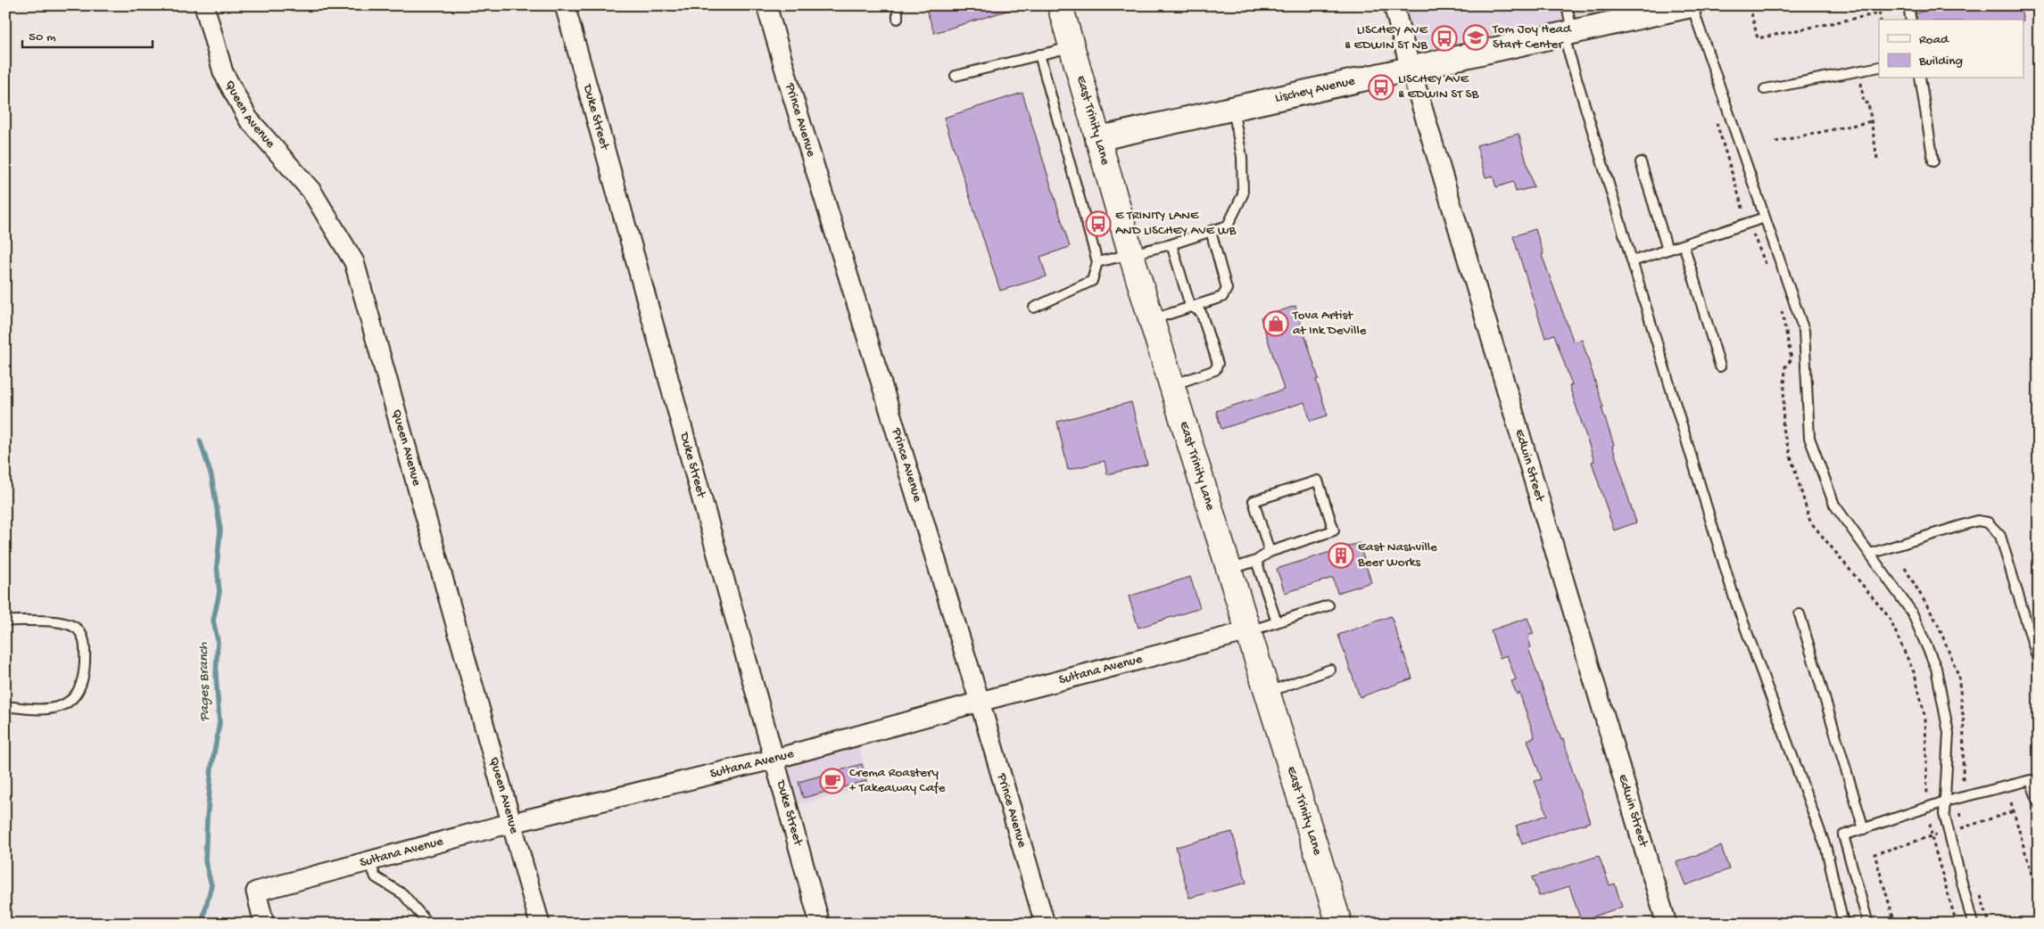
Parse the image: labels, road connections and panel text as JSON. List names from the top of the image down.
{
  "streets": {
    "main road": ["East Trinity Lane"],
    "street": [
      "Lischey Avenue",
      "Queen Avenue",
      "Duke Street",
      "Prince Avenue",
      "Edwin Street",
      "Sultana Avenue"
    ]
  },
  "crossings": [
    ["Lischey Avenue", "East Trinity Lane"],
    ["Lischey Avenue", "Edwin Street"],
    ["Queen Avenue", "Sultana Avenue"],
    ["Duke Street", "Sultana Avenue"],
    ["Prince Avenue", "Sultana Avenue"],
    ["East Trinity Lane", "Sultana Avenue"]
  ],
  "water": ["Pages Branch"],
  "places": {
    "school or university": ["Tom Joy Head Start Center"],
    "bus stop": ["LISCHEY AVE & EDWIN ST NB", "LISCHEY AVE & EDWIN ST SB", "E TRINITY LANE AND LISCHEY AVE WB"],
    "shop": ["Tova Artist at Ink DeVille"],
    "building": ["East Nashville Beer Works"],
    "cafe": ["Crema Roastery + Takeaway Cafe"]
  },
  "legend": ["Road", "Building"],
  "scale_bar": "50 m"
}
